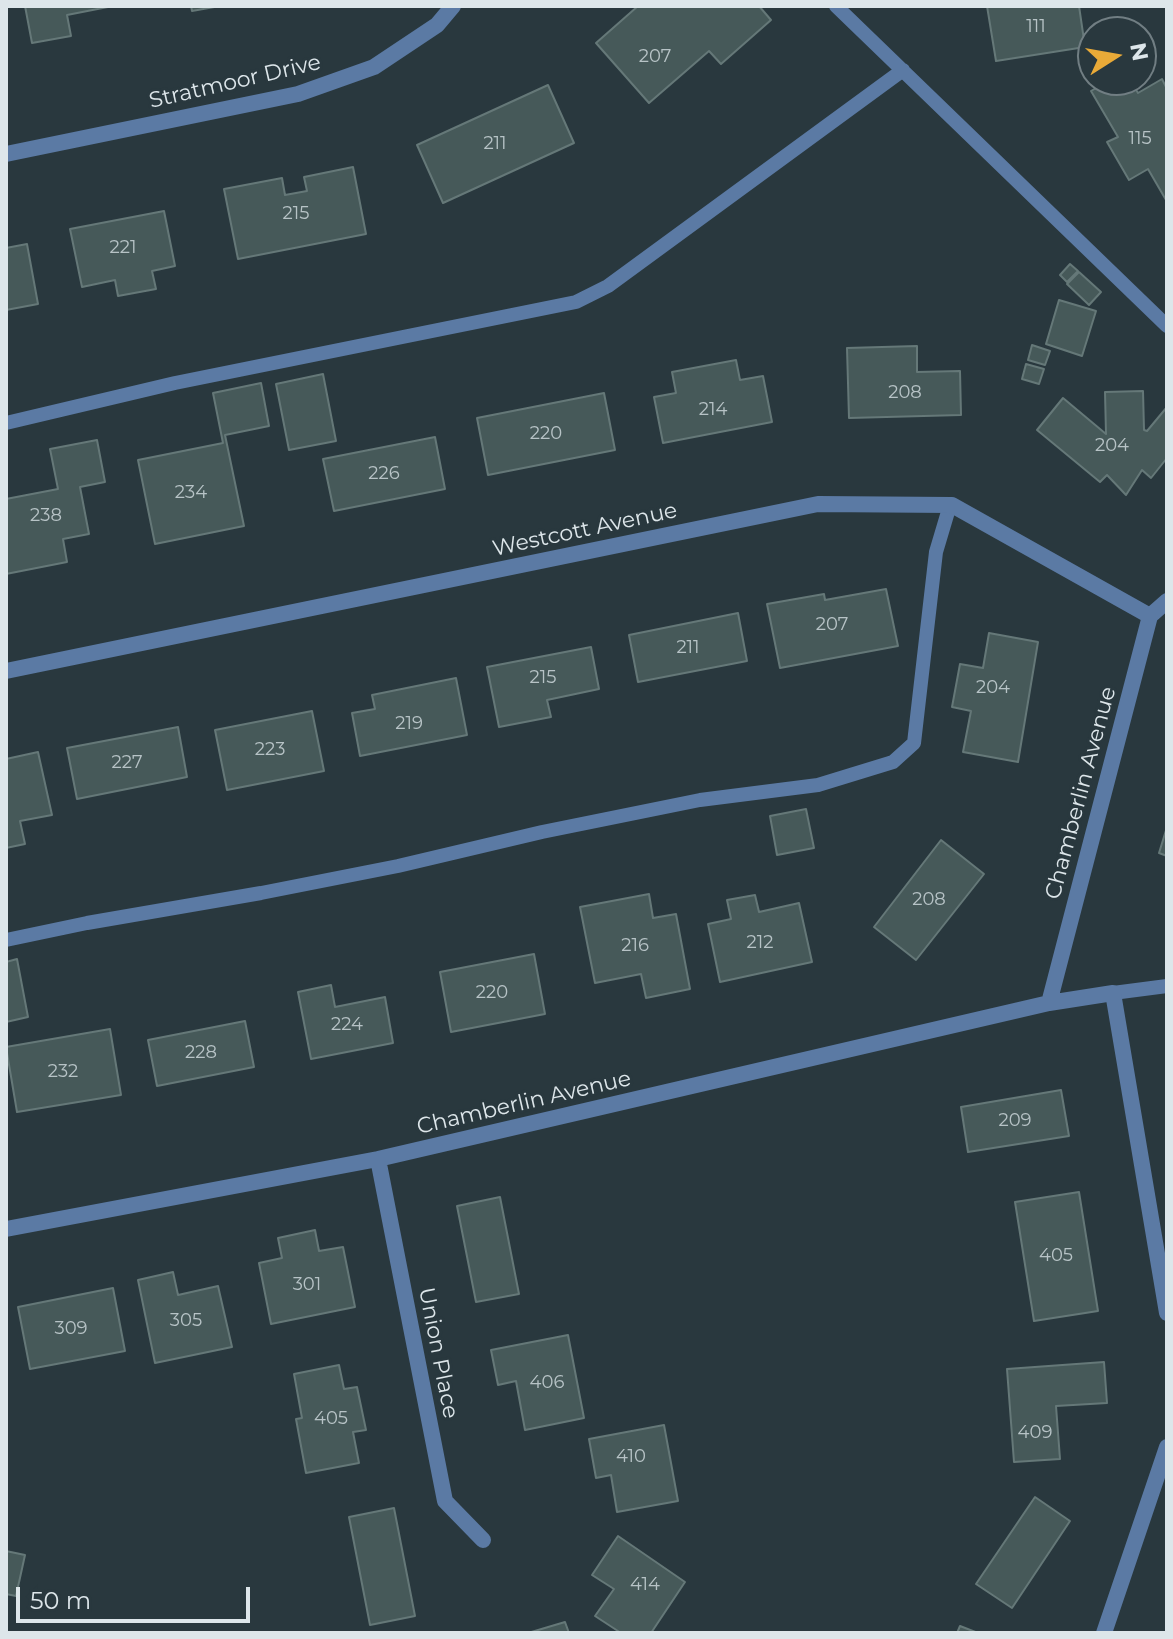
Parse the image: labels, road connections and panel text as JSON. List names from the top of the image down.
{
  "streets": {
    "street": [
      "Stratmoor Drive",
      "Westcott Avenue",
      "Chamberlin Avenue",
      "Union Place"
    ]
  },
  "crossings": [
    ["Westcott Avenue", "Chamberlin Avenue"],
    ["Chamberlin Avenue", "Union Place"]
  ],
  "house_numbers": [
    "111",
    "207",
    "115",
    "211",
    "215",
    "221",
    "208",
    "214",
    "220",
    "204",
    "226",
    "234",
    "238",
    "207",
    "211",
    "215",
    "204",
    "219",
    "223",
    "227",
    "208",
    "212",
    "216",
    "220",
    "224",
    "228",
    "232",
    "209",
    "405",
    "301",
    "305",
    "309",
    "406",
    "405",
    "409",
    "410",
    "414"
  ],
  "scale_bar": "50 m",
  "north": "right"
}
